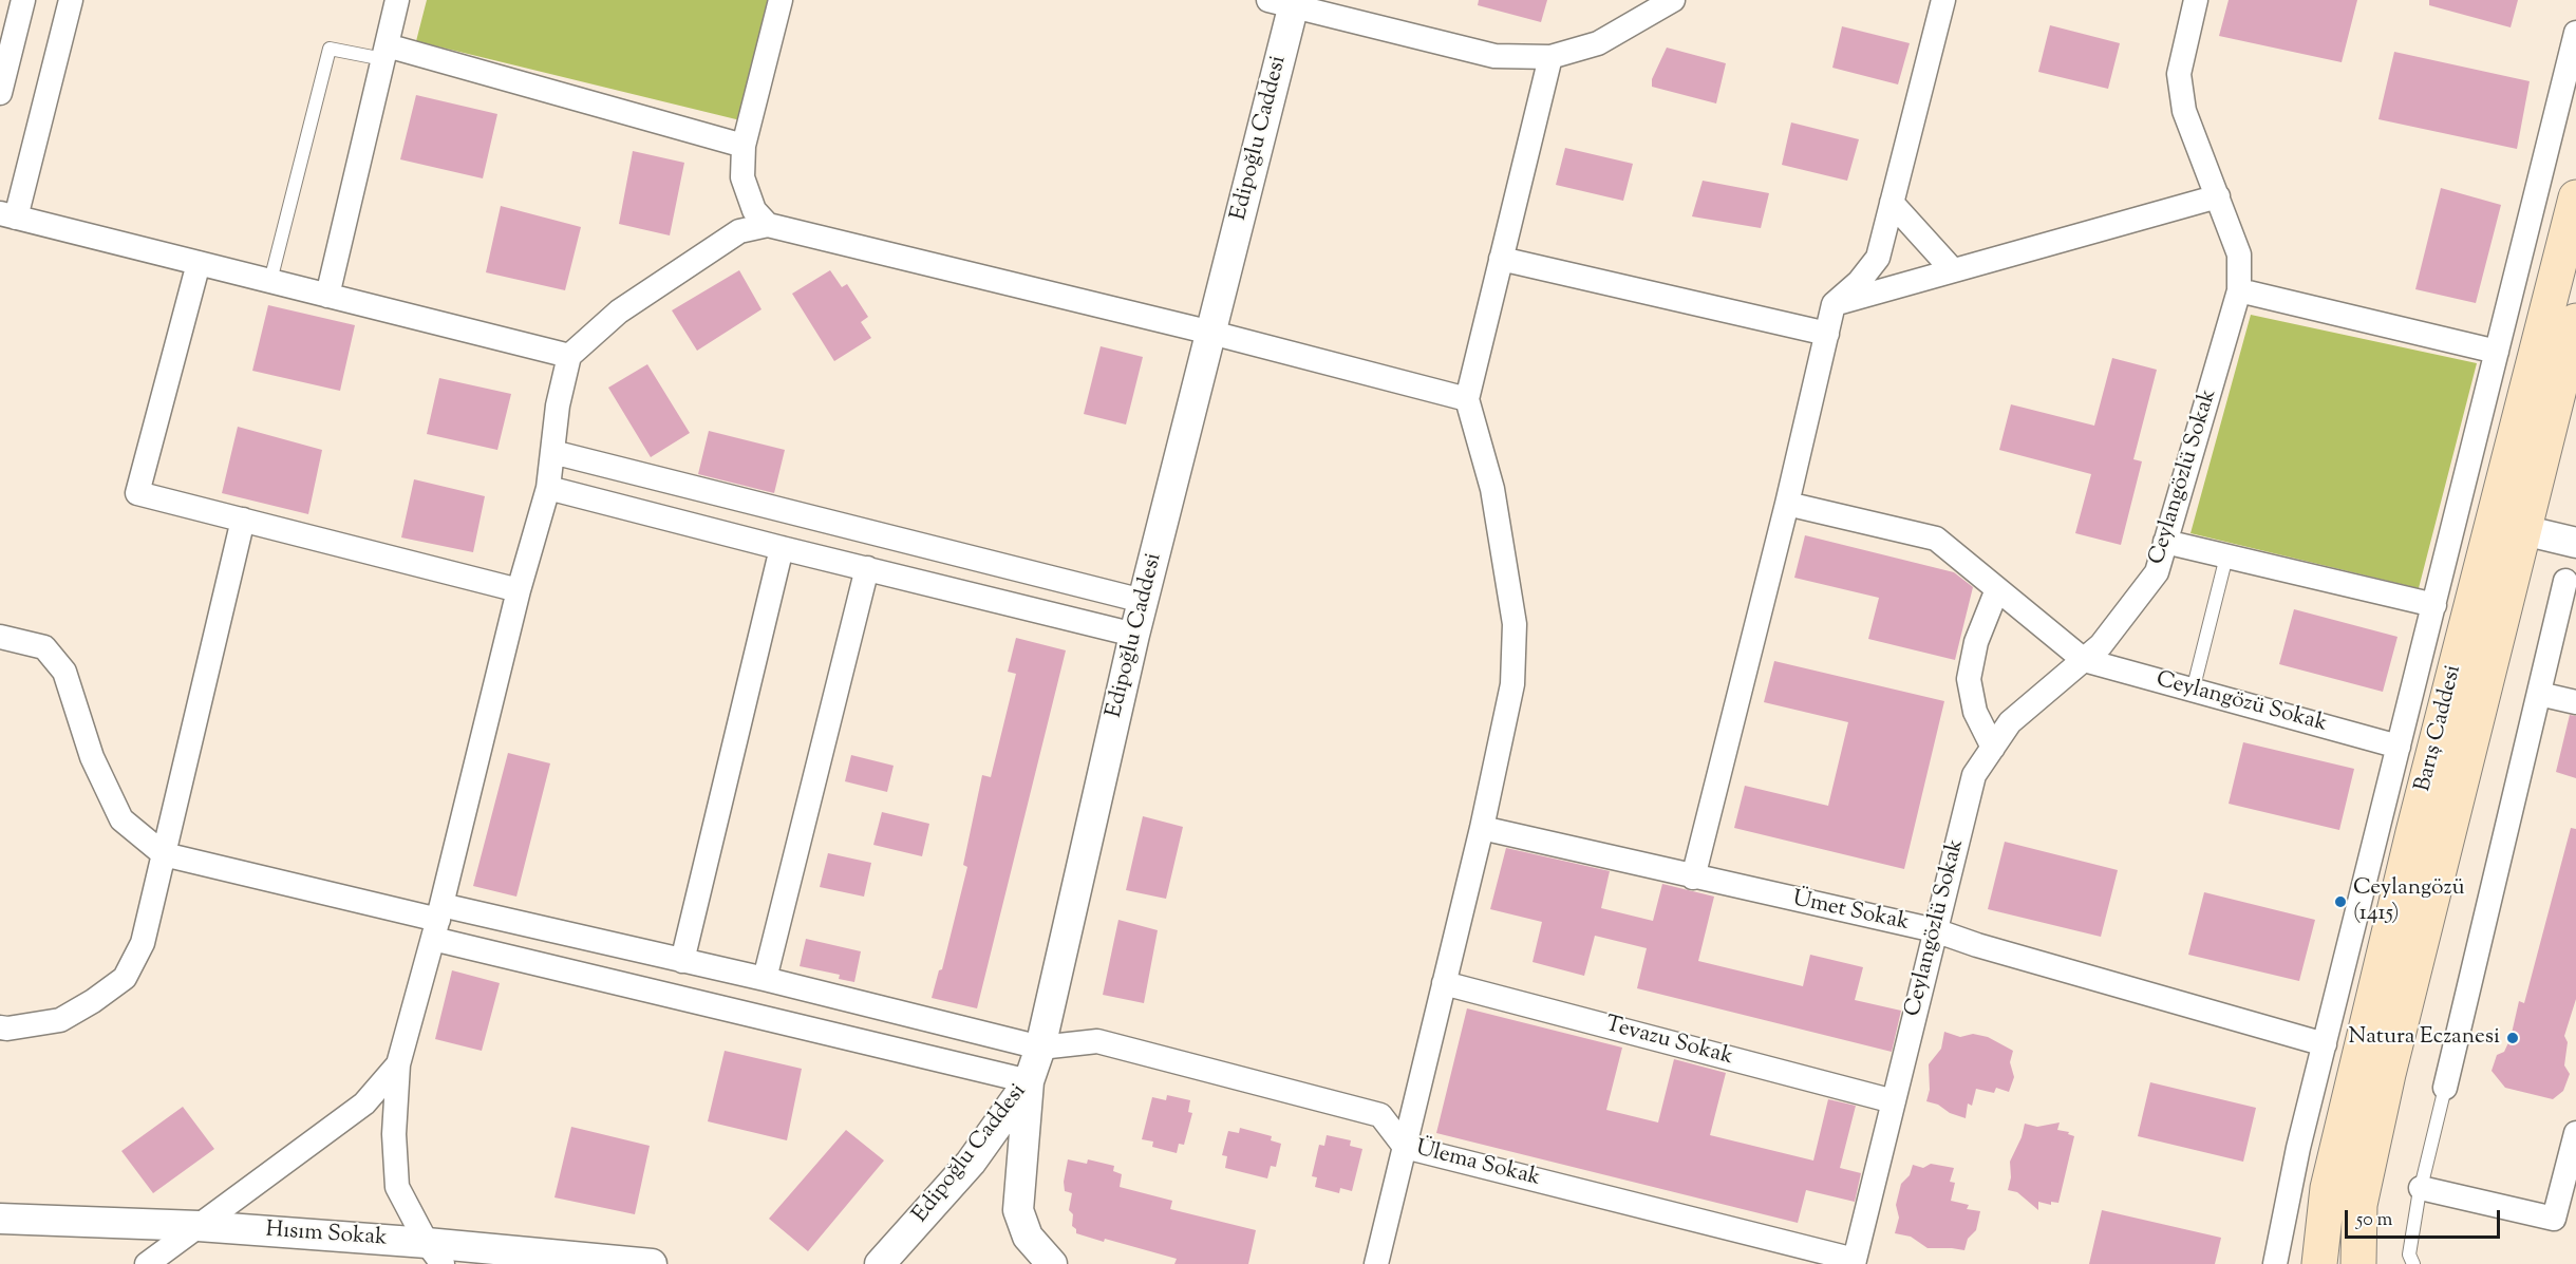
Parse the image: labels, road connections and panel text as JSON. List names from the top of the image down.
{
  "streets": {
    "main road": ["Barış Caddesi"],
    "street": [
      "Edipoğlu Caddesi",
      "Ceylangözlü Sokak",
      "Ceylangözü Sokak",
      "Ümet Sokak",
      "Tevazu Sokak",
      "Ülema Sokak",
      "Hısım Sokak"
    ]
  },
  "crossings": [
    ["Edipoğlu Caddesi", "Ülema Sokak"],
    ["Ceylangözlü Sokak", "Ceylangözü Sokak"],
    ["Ceylangözlü Sokak", "Ümet Sokak"],
    ["Ceylangözlü Sokak", "Tevazu Sokak"],
    ["Ceylangözlü Sokak", "Ülema Sokak"]
  ],
  "places": ["Ceylangözü (1415)", "Natura Eczanesi"],
  "scale_bar": "50 m"
}
